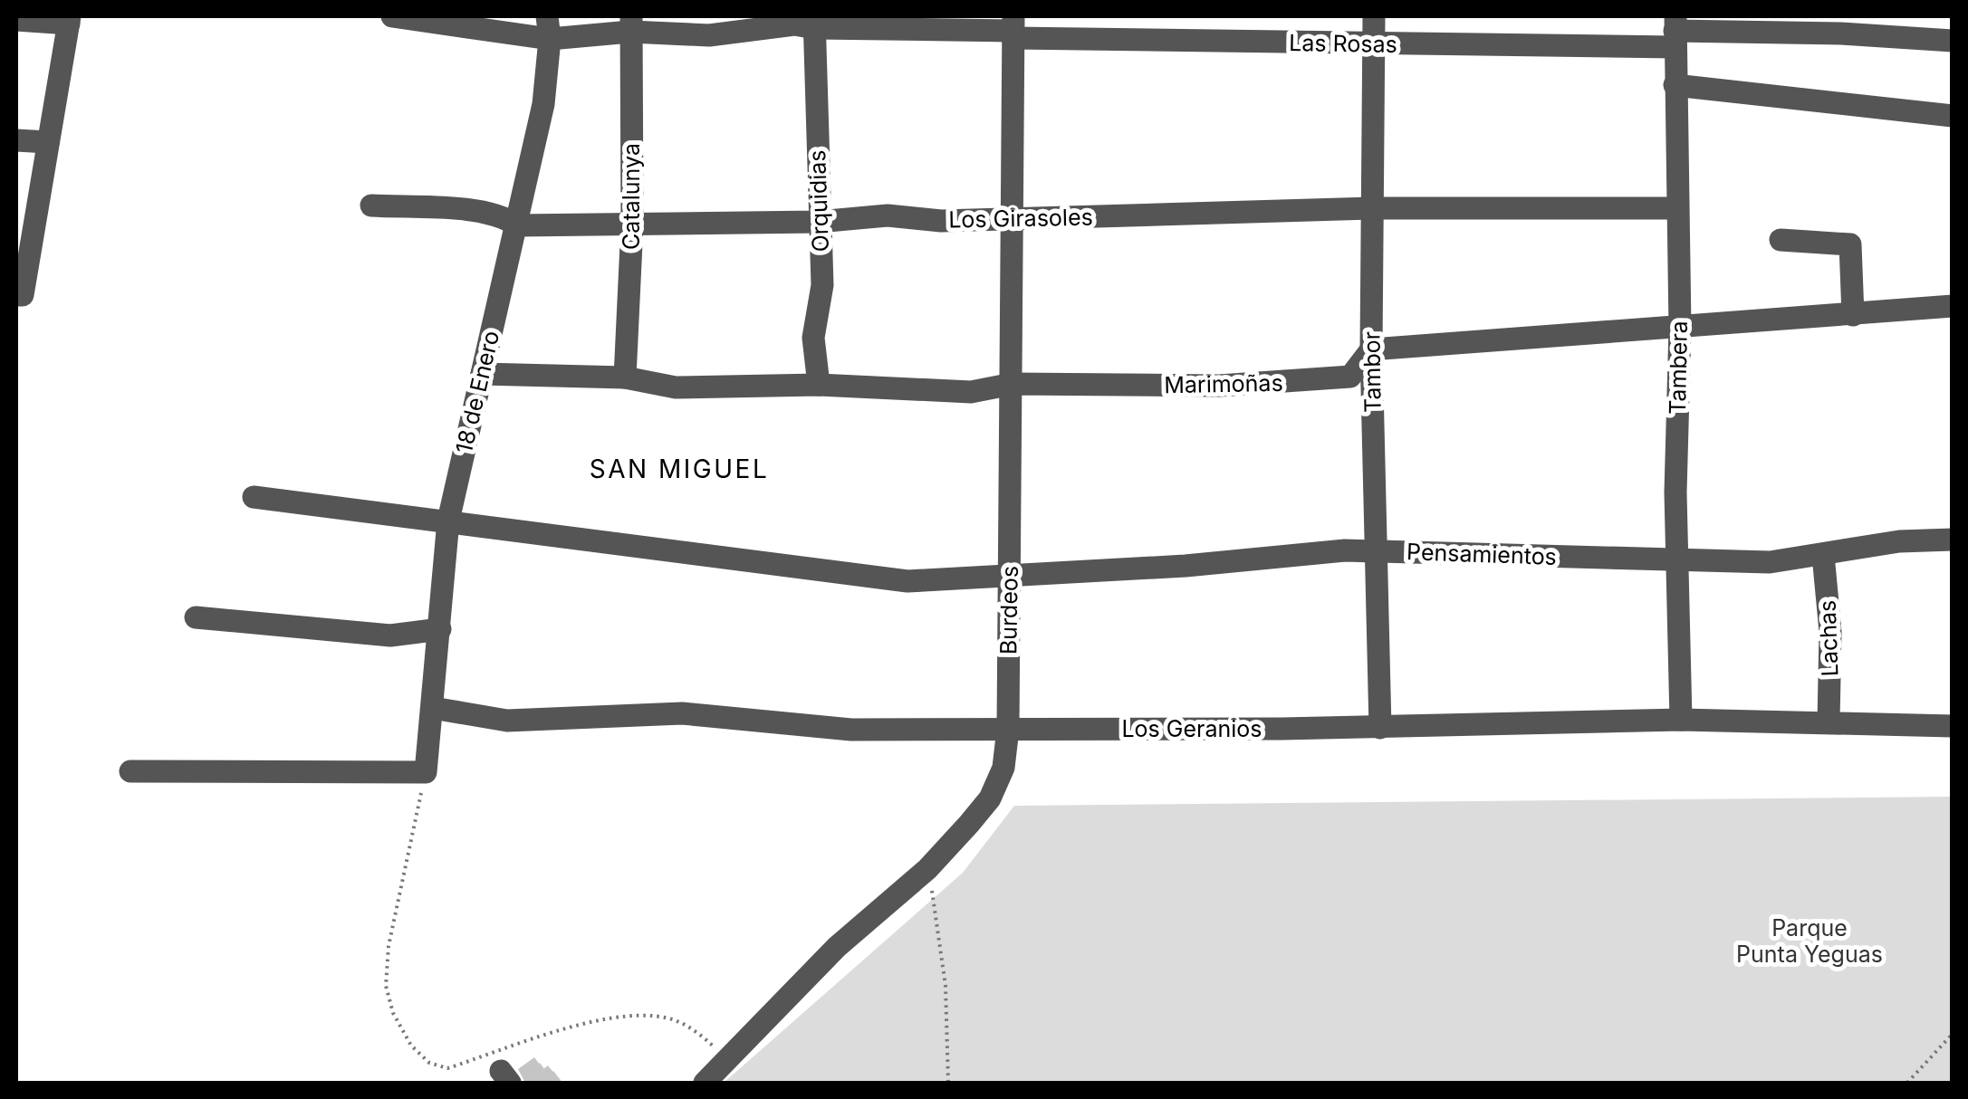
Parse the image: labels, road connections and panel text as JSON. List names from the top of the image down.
{
  "streets": {
    "street": [
      "Las Rosas",
      "Catalunya",
      "Orquidias",
      "Los Girasoles",
      "Tambera",
      "Tambor",
      "Marimoñas",
      "18 de Enero",
      "Pensamientos",
      "Burdeos",
      "Lachas",
      "Los Geranios"
    ]
  },
  "crossings": [
    ["Las Rosas", "Catalunya"],
    ["Las Rosas", "Orquidias"],
    ["Las Rosas", "Tambera"],
    ["Las Rosas", "Tambor"],
    ["Las Rosas", "18 de Enero"],
    ["Las Rosas", "Burdeos"],
    ["Catalunya", "Los Girasoles"],
    ["Catalunya", "Marimoñas"],
    ["Orquidias", "Los Girasoles"],
    ["Orquidias", "Marimoñas"],
    ["Los Girasoles", "Tambera"],
    ["Los Girasoles", "Tambor"],
    ["Los Girasoles", "18 de Enero"],
    ["Los Girasoles", "Burdeos"],
    ["Tambera", "Pensamientos"],
    ["Tambera", "Los Geranios"],
    ["Tambor", "Marimoñas"],
    ["Tambor", "Pensamientos"],
    ["Tambor", "Los Geranios"],
    ["Marimoñas", "18 de Enero"],
    ["Marimoñas", "Burdeos"],
    ["18 de Enero", "Pensamientos"],
    ["18 de Enero", "Los Geranios"],
    ["Pensamientos", "Burdeos"],
    ["Pensamientos", "Lachas"],
    ["Burdeos", "Los Geranios"],
    ["Lachas", "Los Geranios"]
  ],
  "districts": ["SAN MIGUEL"],
  "parks": ["Parque Punta Yeguas"]
}
